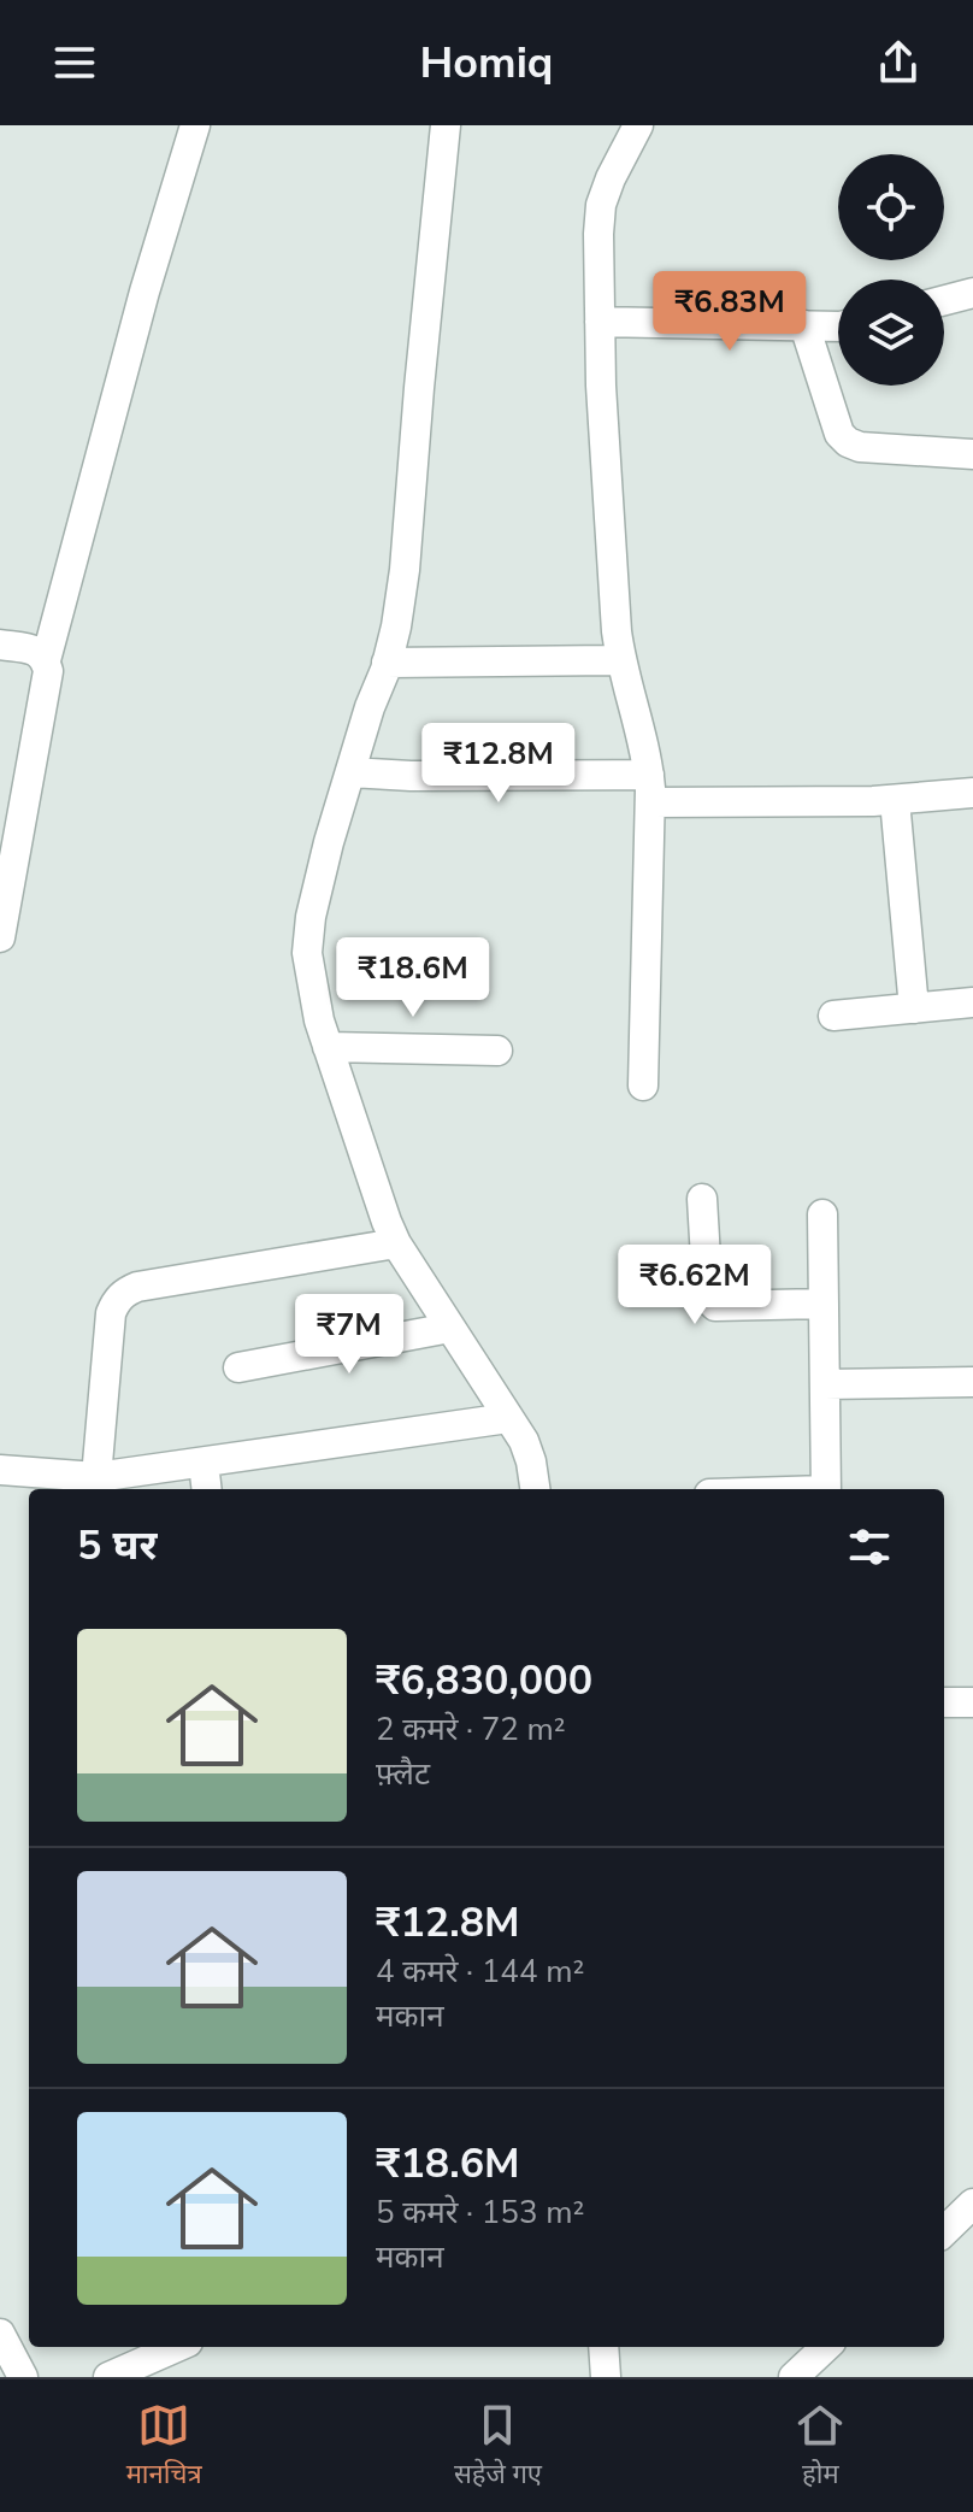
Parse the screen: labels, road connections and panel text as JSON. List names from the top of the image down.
{
  "page": {
    "header": "Homiq",
    "price": [
      "₹6.83M",
      "₹12.8M",
      "₹18.6M",
      "₹6.62M",
      "₹7M"
    ],
    "heading": "5 घर",
    "list": [
      {
        "name": "₹6,830,000",
        "note": "2 कमरे · 72 m² · फ़्लैट"
      },
      {
        "name": "₹12.8M",
        "note": "4 कमरे · 144 m² · मकान"
      },
      {
        "name": "₹18.6M",
        "note": "5 कमरे · 153 m² · मकान"
      }
    ],
    "tabs": ["मानचित्र", "सहेजे गए", "होम"]
  }
}
